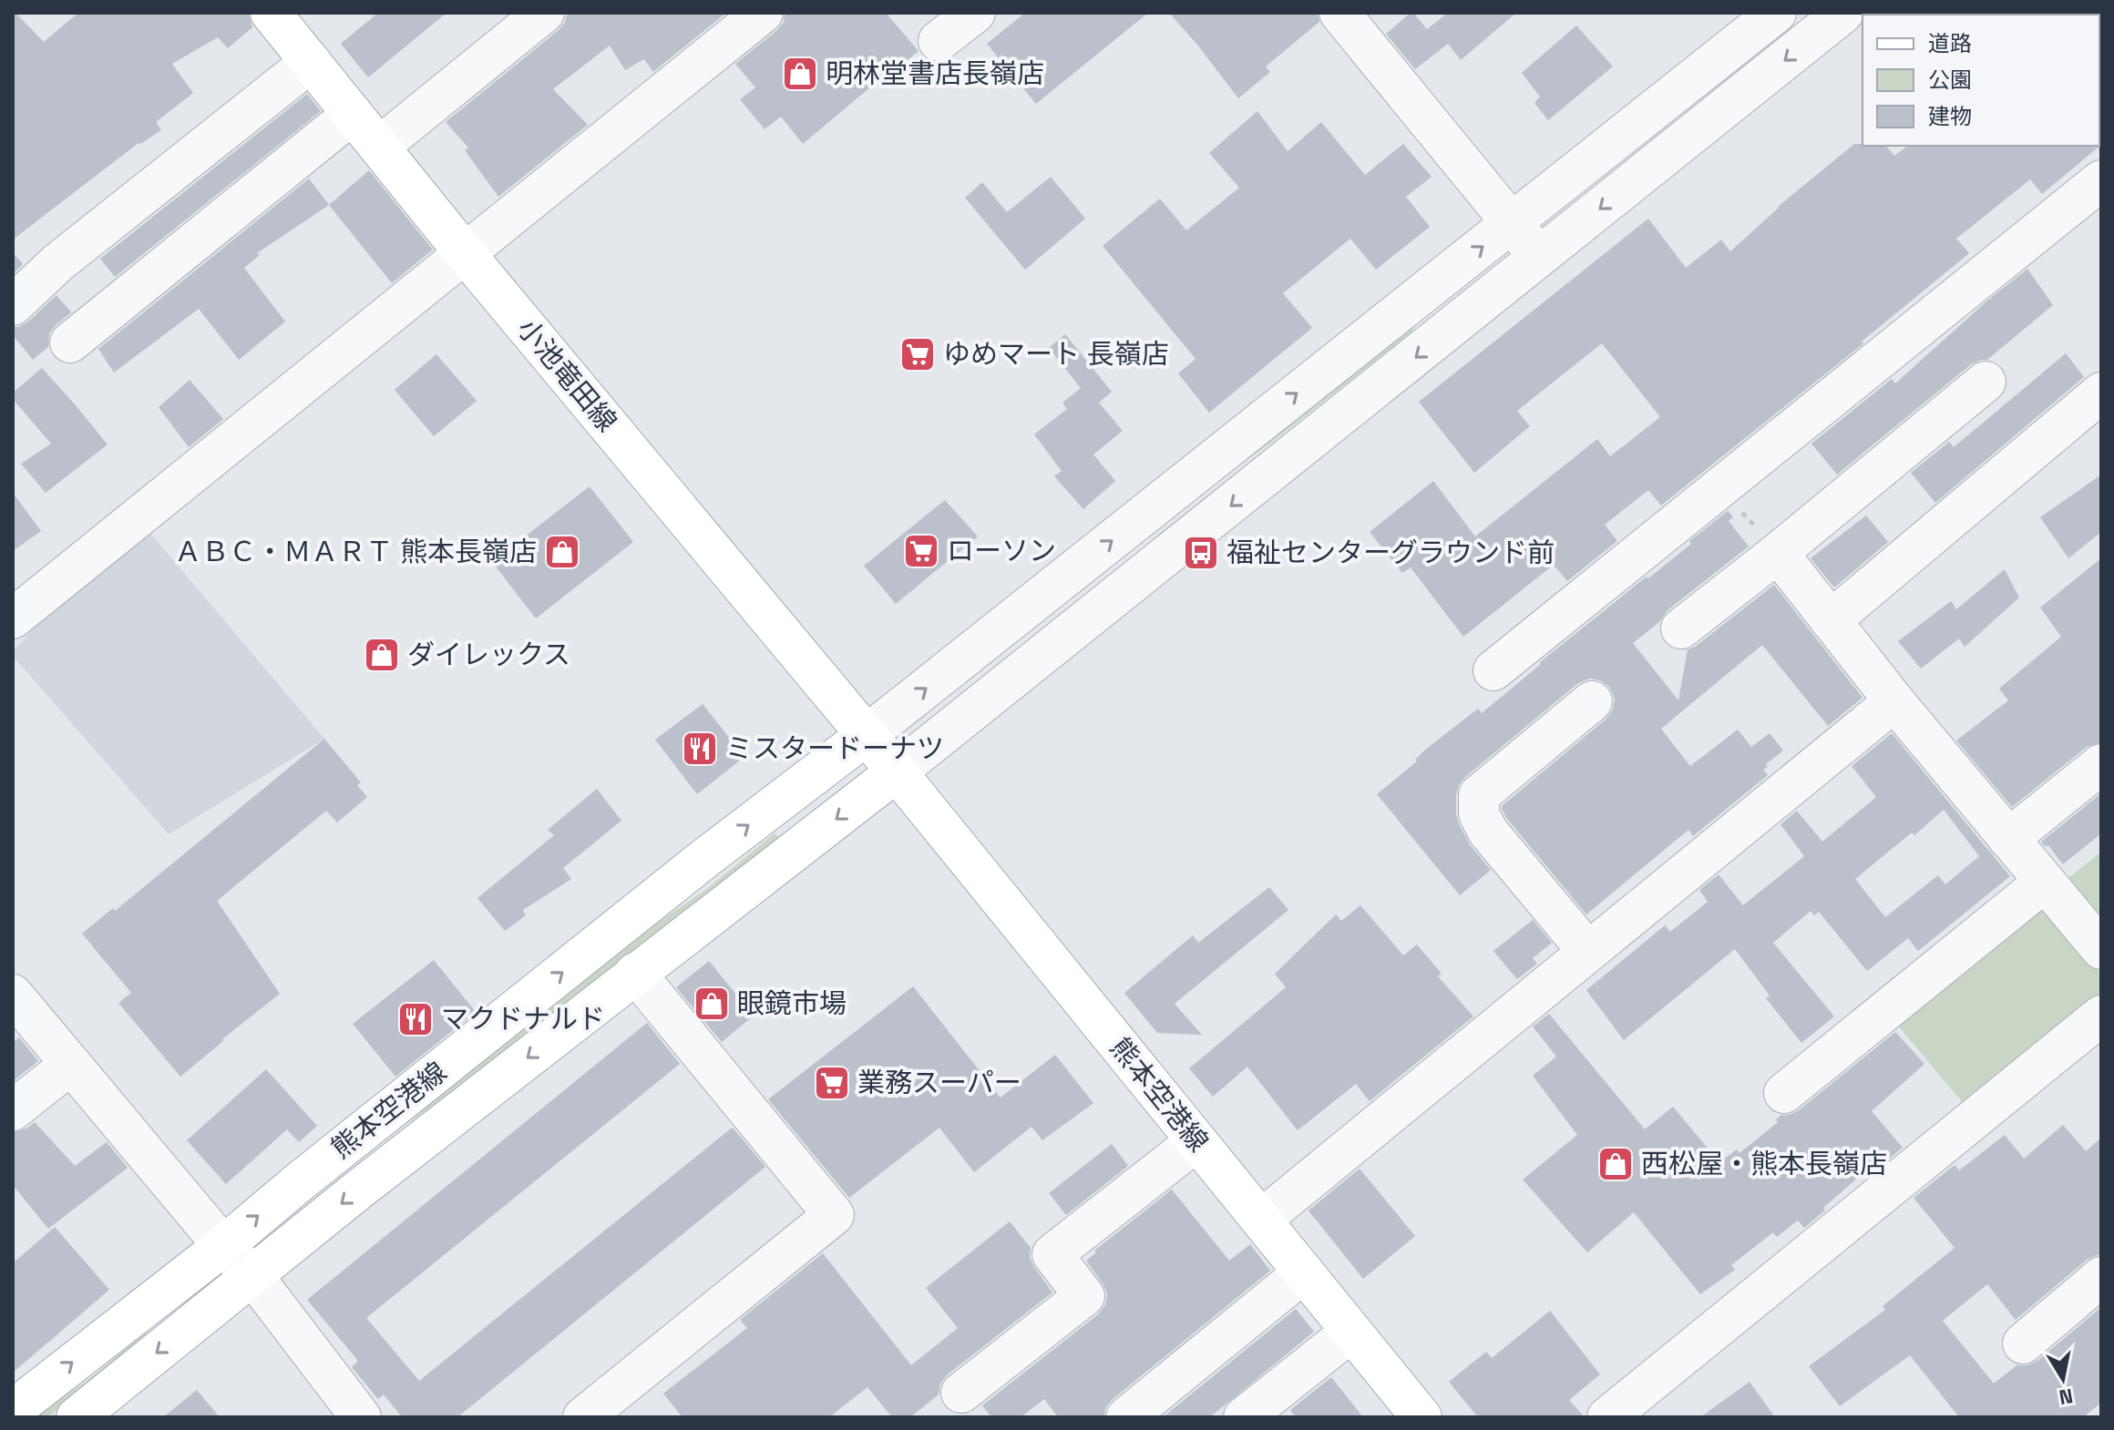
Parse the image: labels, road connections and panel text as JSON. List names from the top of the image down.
{
  "streets": {
    "main road": ["小池竜田線", "熊本空港線"]
  },
  "crossings": [
    ["小池竜田線", "熊本空港線"]
  ],
  "places": {
    "shop": [
      "明林堂書店長嶺店",
      "ＡＢＣ・ＭＡＲＴ 熊本長嶺店",
      "ダイレックス",
      "眼鏡市場",
      "西松屋・熊本長嶺店"
    ],
    "supermarket": ["ゆめマート 長嶺店", "ローソン", "業務スーパー"],
    "bus stop": ["福祉センターグラウンド前"],
    "restaurant": ["ミスタードーナツ", "マクドナルド"]
  },
  "legend": ["道路", "公園", "建物"],
  "north": "bottom"
}
